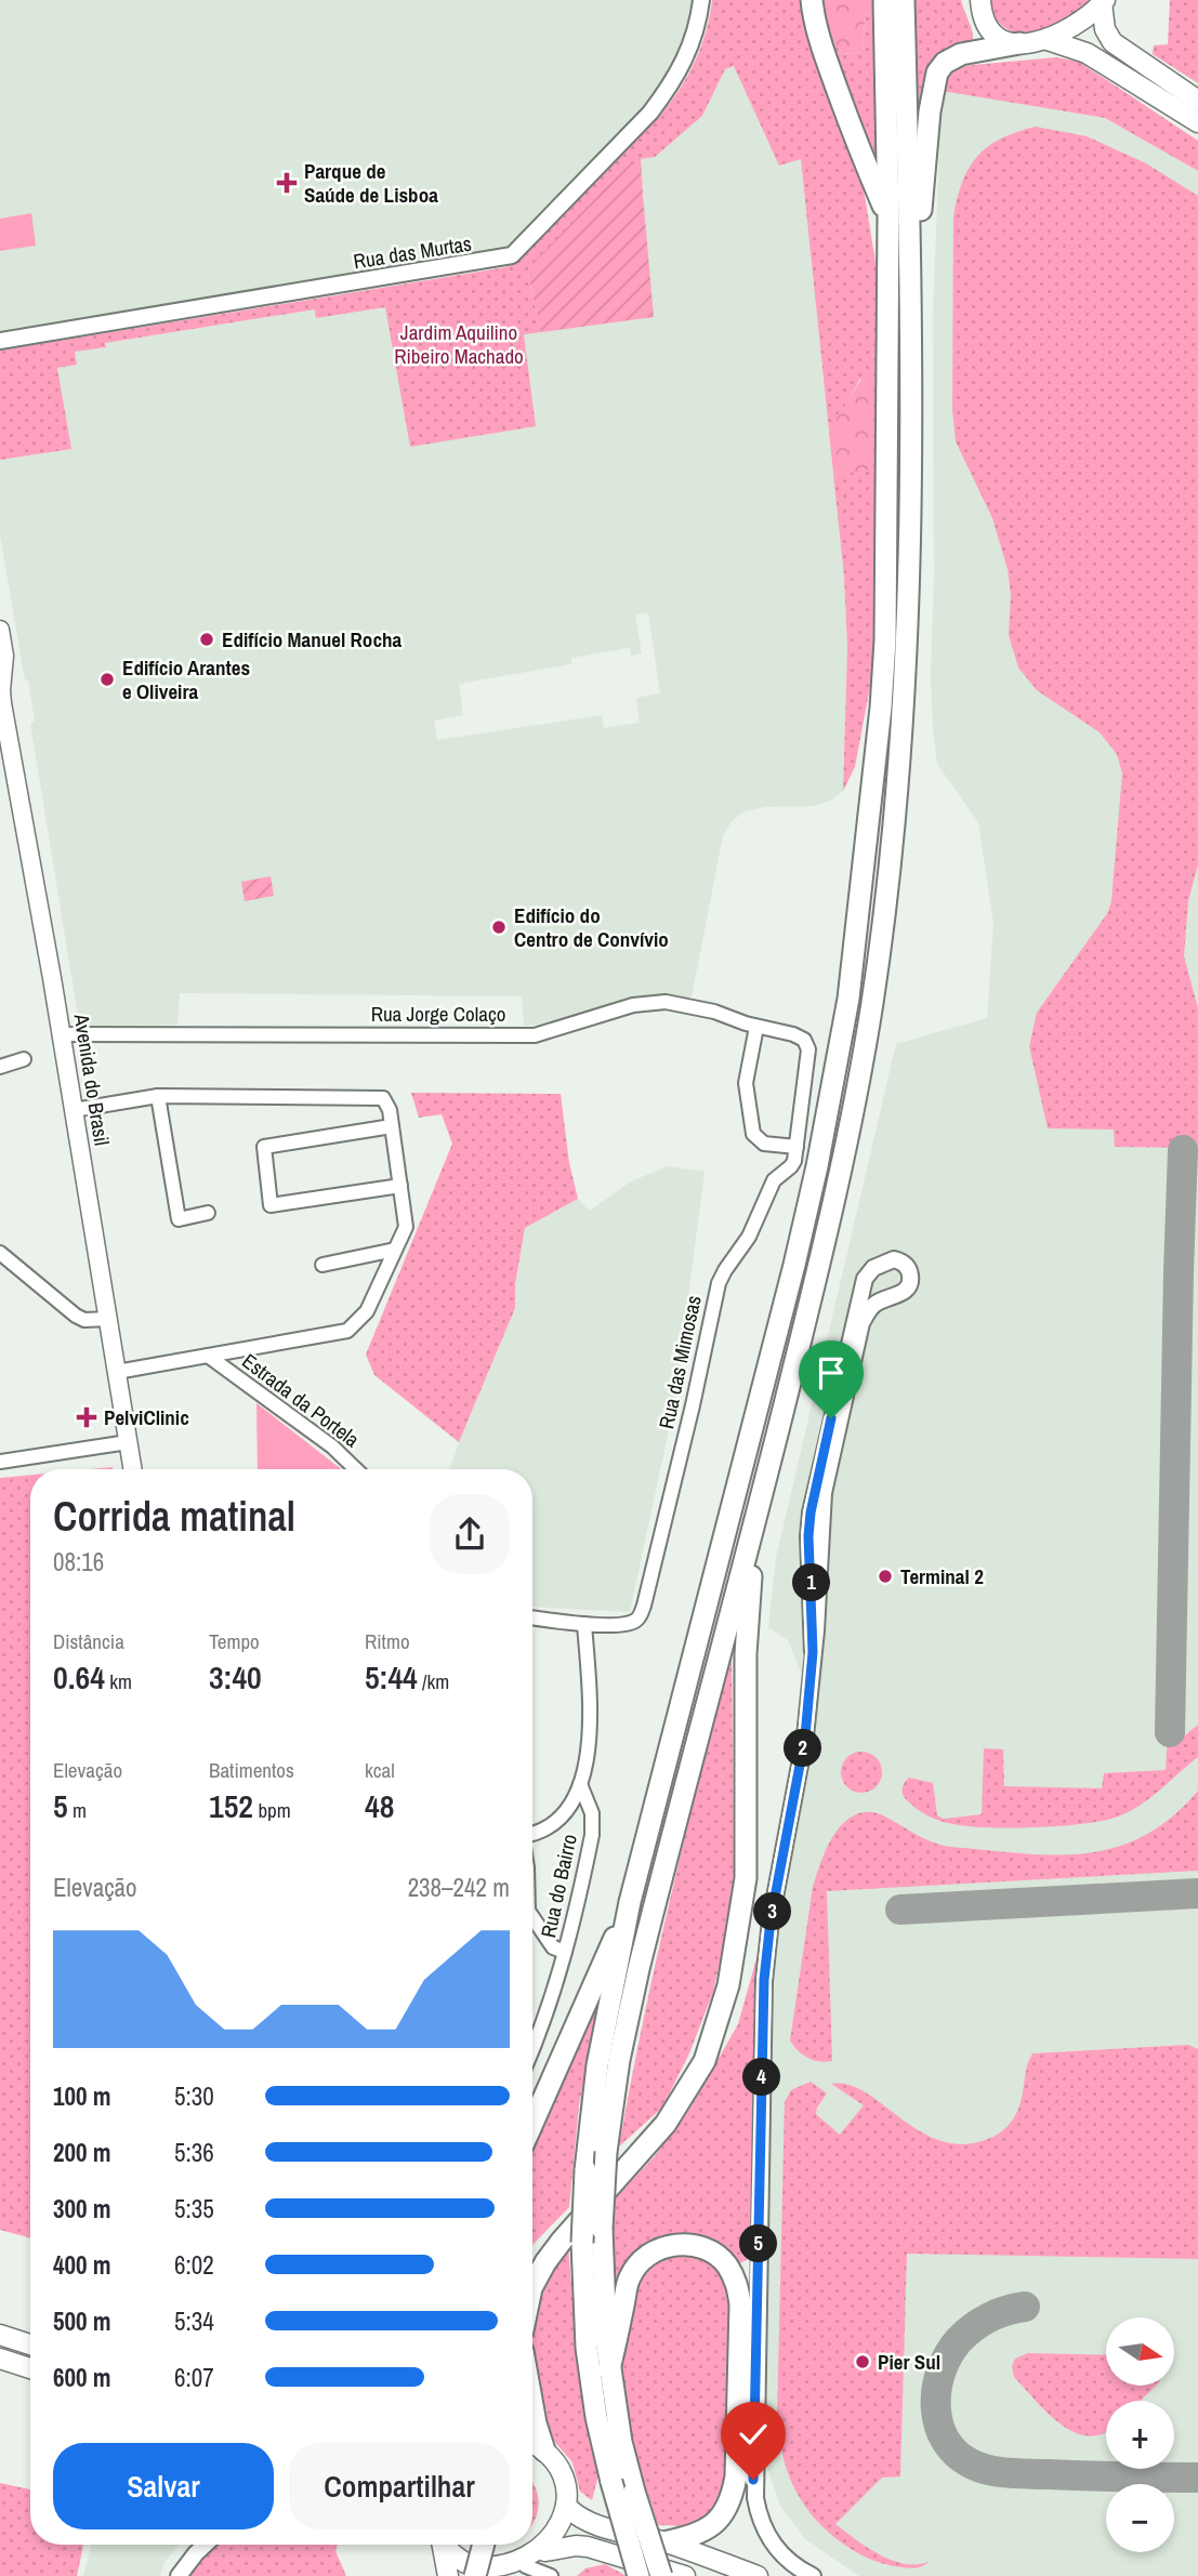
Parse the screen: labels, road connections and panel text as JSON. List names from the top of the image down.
{
  "streets": {
    "main road": ["Avenida do Brasil"],
    "street": [
      "Rua das Murtas",
      "Rua Jorge Colaço",
      "Rua das Mimosas",
      "Estrada da Portela",
      "Rua do Bairro"
    ]
  },
  "crossings": [
    ["Rua Jorge Colaço", "Avenida do Brasil"],
    ["Rua Jorge Colaço", "Rua das Mimosas"],
    ["Rua das Mimosas", "Rua do Bairro"]
  ],
  "parks": ["Jardim Aquilino Ribeiro Machado"],
  "places": {
    "health": ["Parque de Saúde de Lisboa", "PelviClinic"],
    "other": [
      "Edifício Manuel Rocha",
      "Edifício Arantes e Oliveira",
      "Edifício do Centro de Convívio",
      "Terminal 2",
      "Pier Sul"
    ]
  },
  "north": "right",
  "page": {
    "heading": ["Corrida matinal", "08:16"],
    "pins": [
      "1",
      "2",
      "3",
      "4",
      "5"
    ],
    "stats": [
      ["Distância", "0.64 km"],
      ["Tempo", "3:40"],
      ["Ritmo", "5:44 /km"],
      ["Elevação", "5 m"],
      ["Batimentos", "152 bpm"],
      ["kcal", "48"]
    ],
    "chart": ["Elevação", "238–242 m"],
    "list": [
      {
        "name": "100 m",
        "note": "5:30"
      },
      {
        "name": "200 m",
        "note": "5:36"
      },
      {
        "name": "300 m",
        "note": "5:35"
      },
      {
        "name": "400 m",
        "note": "6:02"
      },
      {
        "name": "500 m",
        "note": "5:34"
      },
      {
        "name": "600 m",
        "note": "6:07"
      }
    ],
    "map_buttons": ["+", "−"],
    "buttons": ["Salvar", "Compartilhar"]
  }
}
